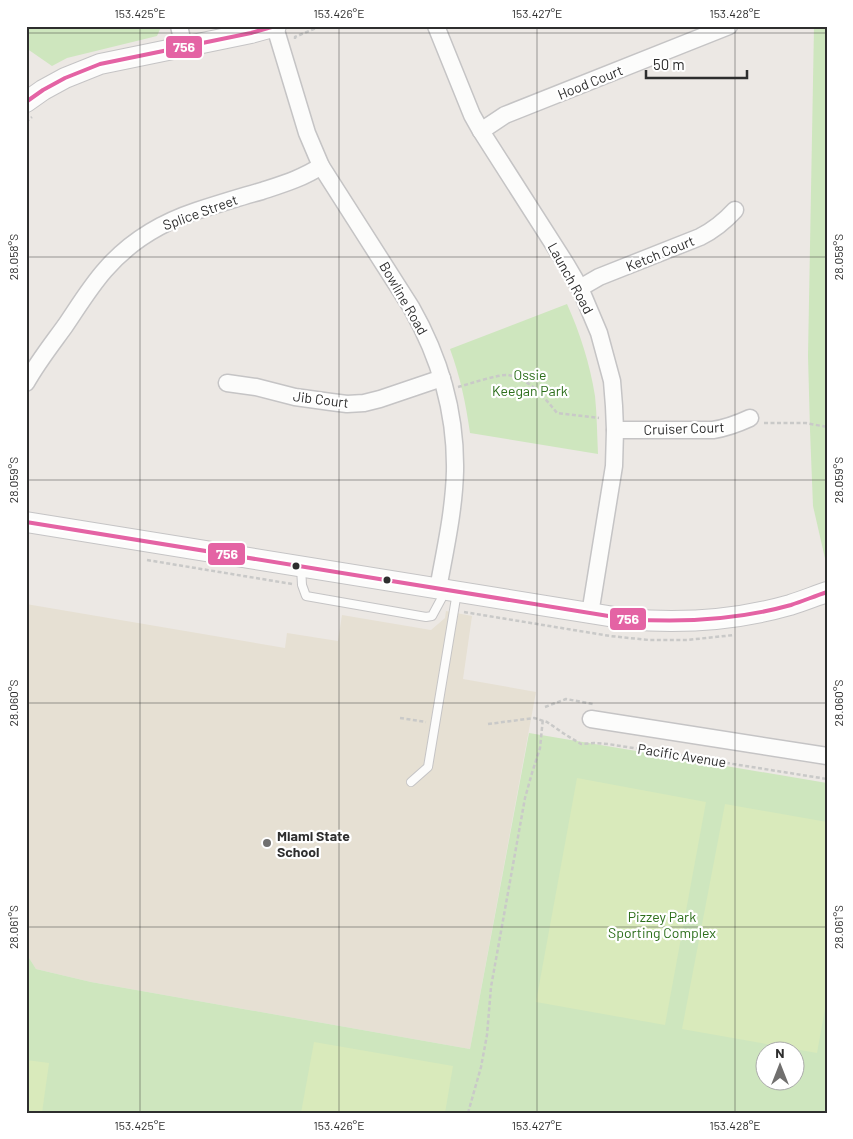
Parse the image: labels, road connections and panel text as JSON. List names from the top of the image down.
{
  "streets": {
    "street": [
      "Hood Court",
      "Splice Street",
      "Ketch Court",
      "Launch Road",
      "Bowline Road",
      "Jib Court",
      "Cruiser Court",
      "Pacific Avenue"
    ]
  },
  "crossings": [
    ["Hood Court", "Launch Road"],
    ["Splice Street", "Bowline Road"],
    ["Ketch Court", "Launch Road"],
    ["Launch Road", "Cruiser Court"],
    ["Bowline Road", "Jib Court"]
  ],
  "parks": ["Ossie Keegan Park", "Pizzey Park Sporting Complex"],
  "places": ["Miami State School"],
  "lines": ["transit line 756"],
  "scale_bar": "50 m",
  "north": "top",
  "coordinates": [
    "153.425°E",
    "153.426°E",
    "153.427°E",
    "153.428°E",
    "28.058°S",
    "28.059°S",
    "28.060°S",
    "28.061°S"
  ]
}
